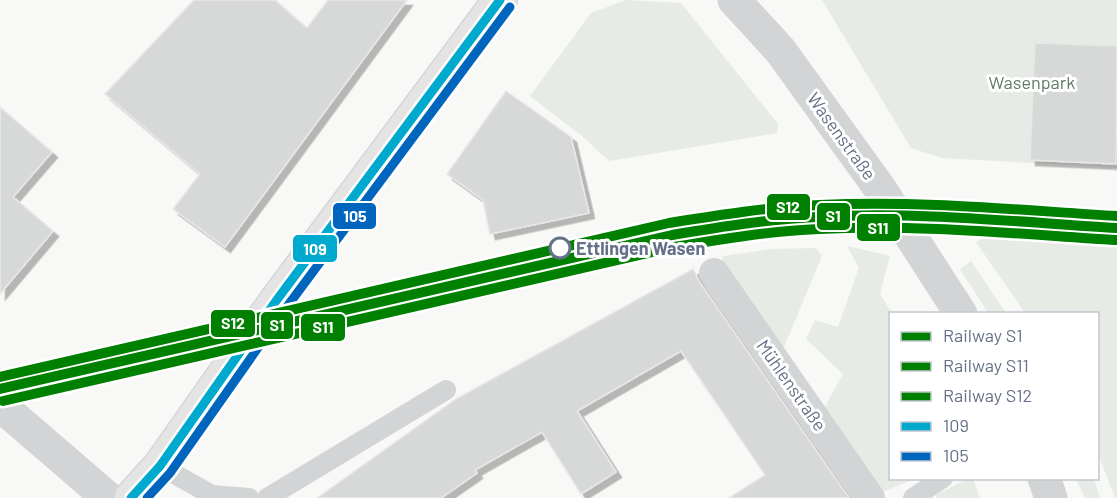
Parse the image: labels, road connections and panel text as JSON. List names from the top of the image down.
{
  "streets": {
    "street": ["Wasenstraße", "Mühlenstraße"]
  },
  "parks": ["Wasenpark"],
  "places": ["Ettlingen Wasen"],
  "lines": [
    "transit line 109",
    "transit line 105",
    "rail line S12",
    "rail line S1",
    "rail line S11"
  ],
  "legend": [
    "Railway S1",
    "Railway S11",
    "Railway S12",
    "109",
    "105"
  ]
}
